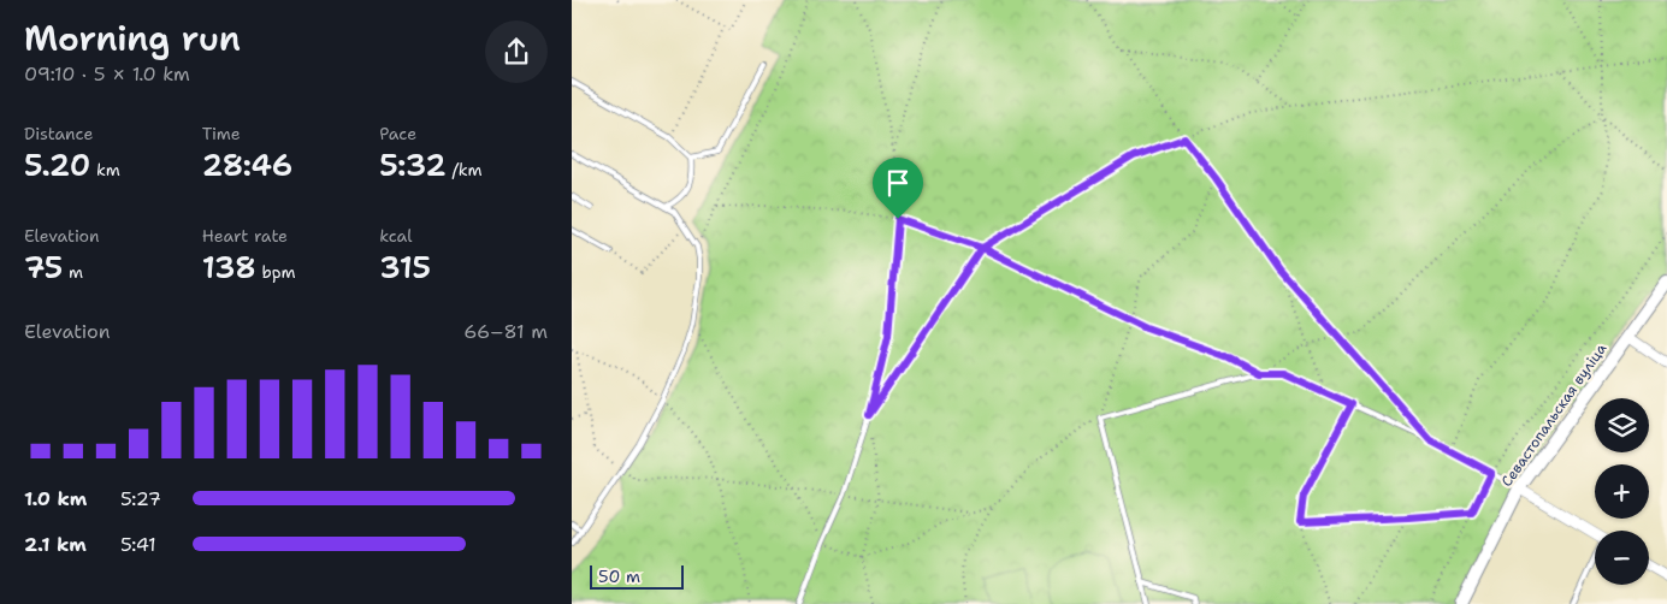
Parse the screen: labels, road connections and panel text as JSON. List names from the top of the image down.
{
  "streets": {
    "street": ["Севастопальская вуліца"]
  },
  "scale_bar": "50 m",
  "page": {
    "heading": ["Morning run", "09:10 · 5 × 1.0 km"],
    "stats": [
      ["Distance", "5.20 km"],
      ["Time", "28:46"],
      ["Pace", "5:32 /km"],
      ["Elevation", "75 m"],
      ["Heart rate", "138 bpm"],
      ["kcal", "315"]
    ],
    "chart": ["Elevation", "66–81 m"],
    "map_buttons": ["+", "−"],
    "list": [
      {
        "name": "1.0 km",
        "note": "5:27"
      },
      {
        "name": "2.1 km",
        "note": "5:41"
      }
    ],
    "scale": "50 m"
  }
}
